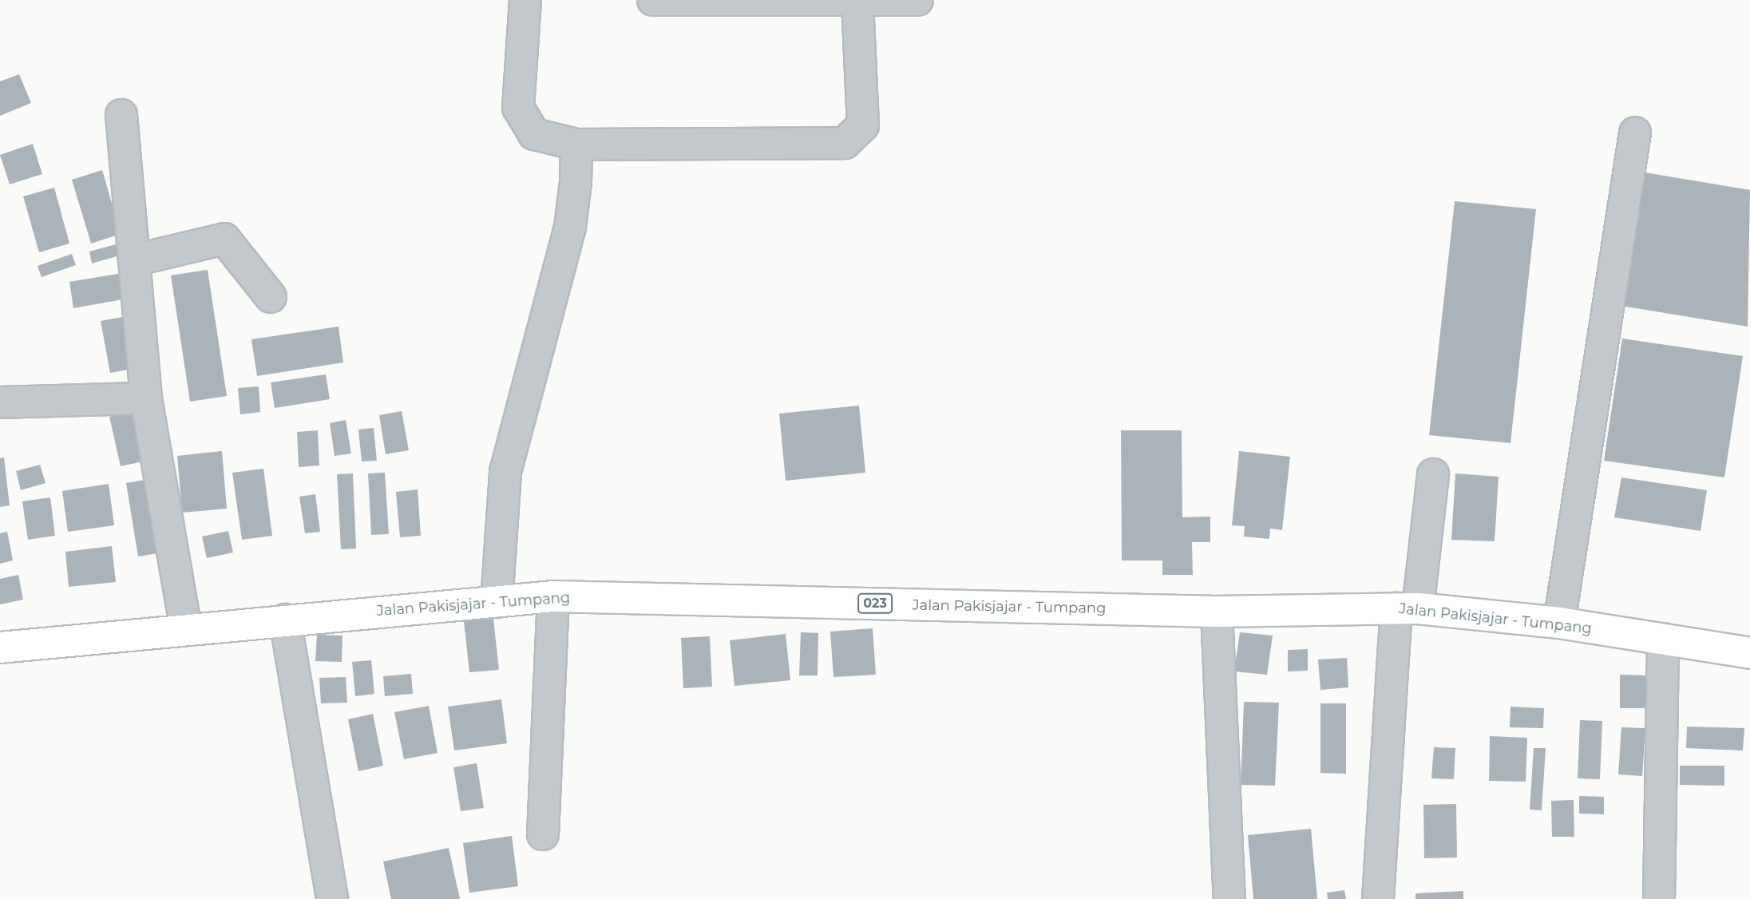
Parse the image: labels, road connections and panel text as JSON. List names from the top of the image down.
{
  "streets": {
    "main road": ["023", "Jalan Pakisjajar - Tumpang"]
  }
}
